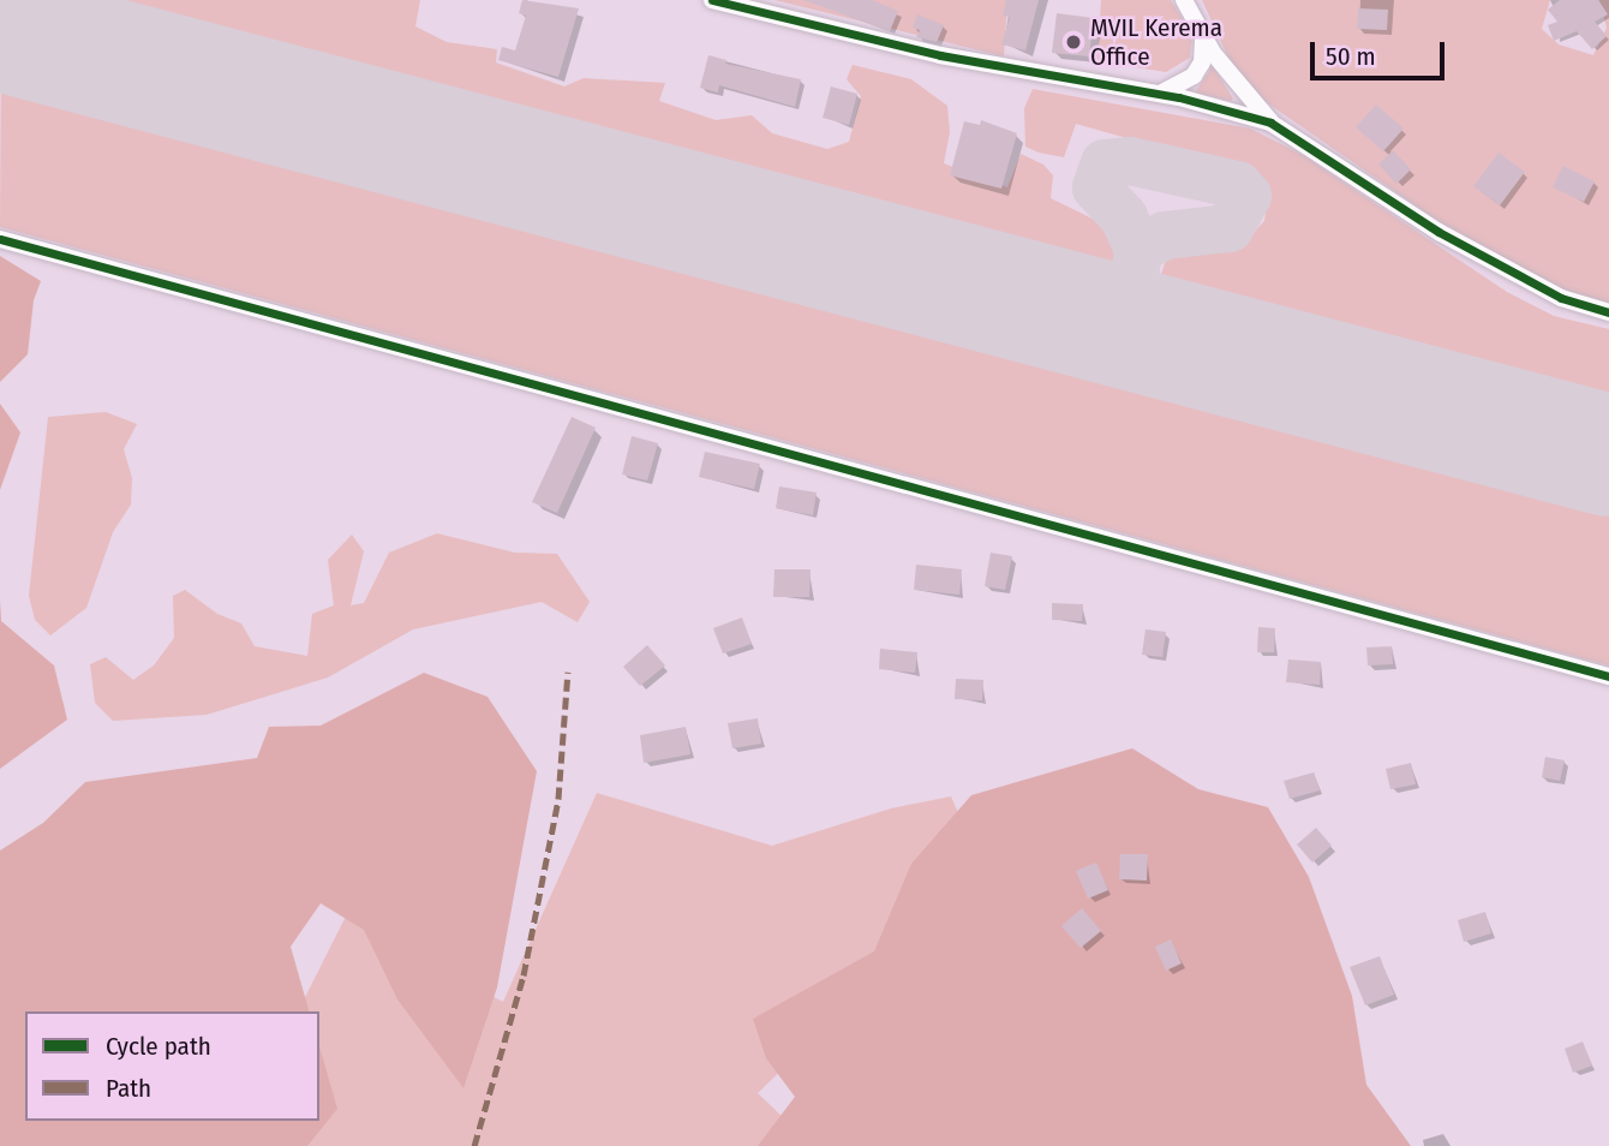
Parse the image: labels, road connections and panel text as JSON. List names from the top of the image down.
{
  "places": ["MVIL Kerema Office"],
  "legend": ["Cycle path", "Path"],
  "scale_bar": "50 m"
}
